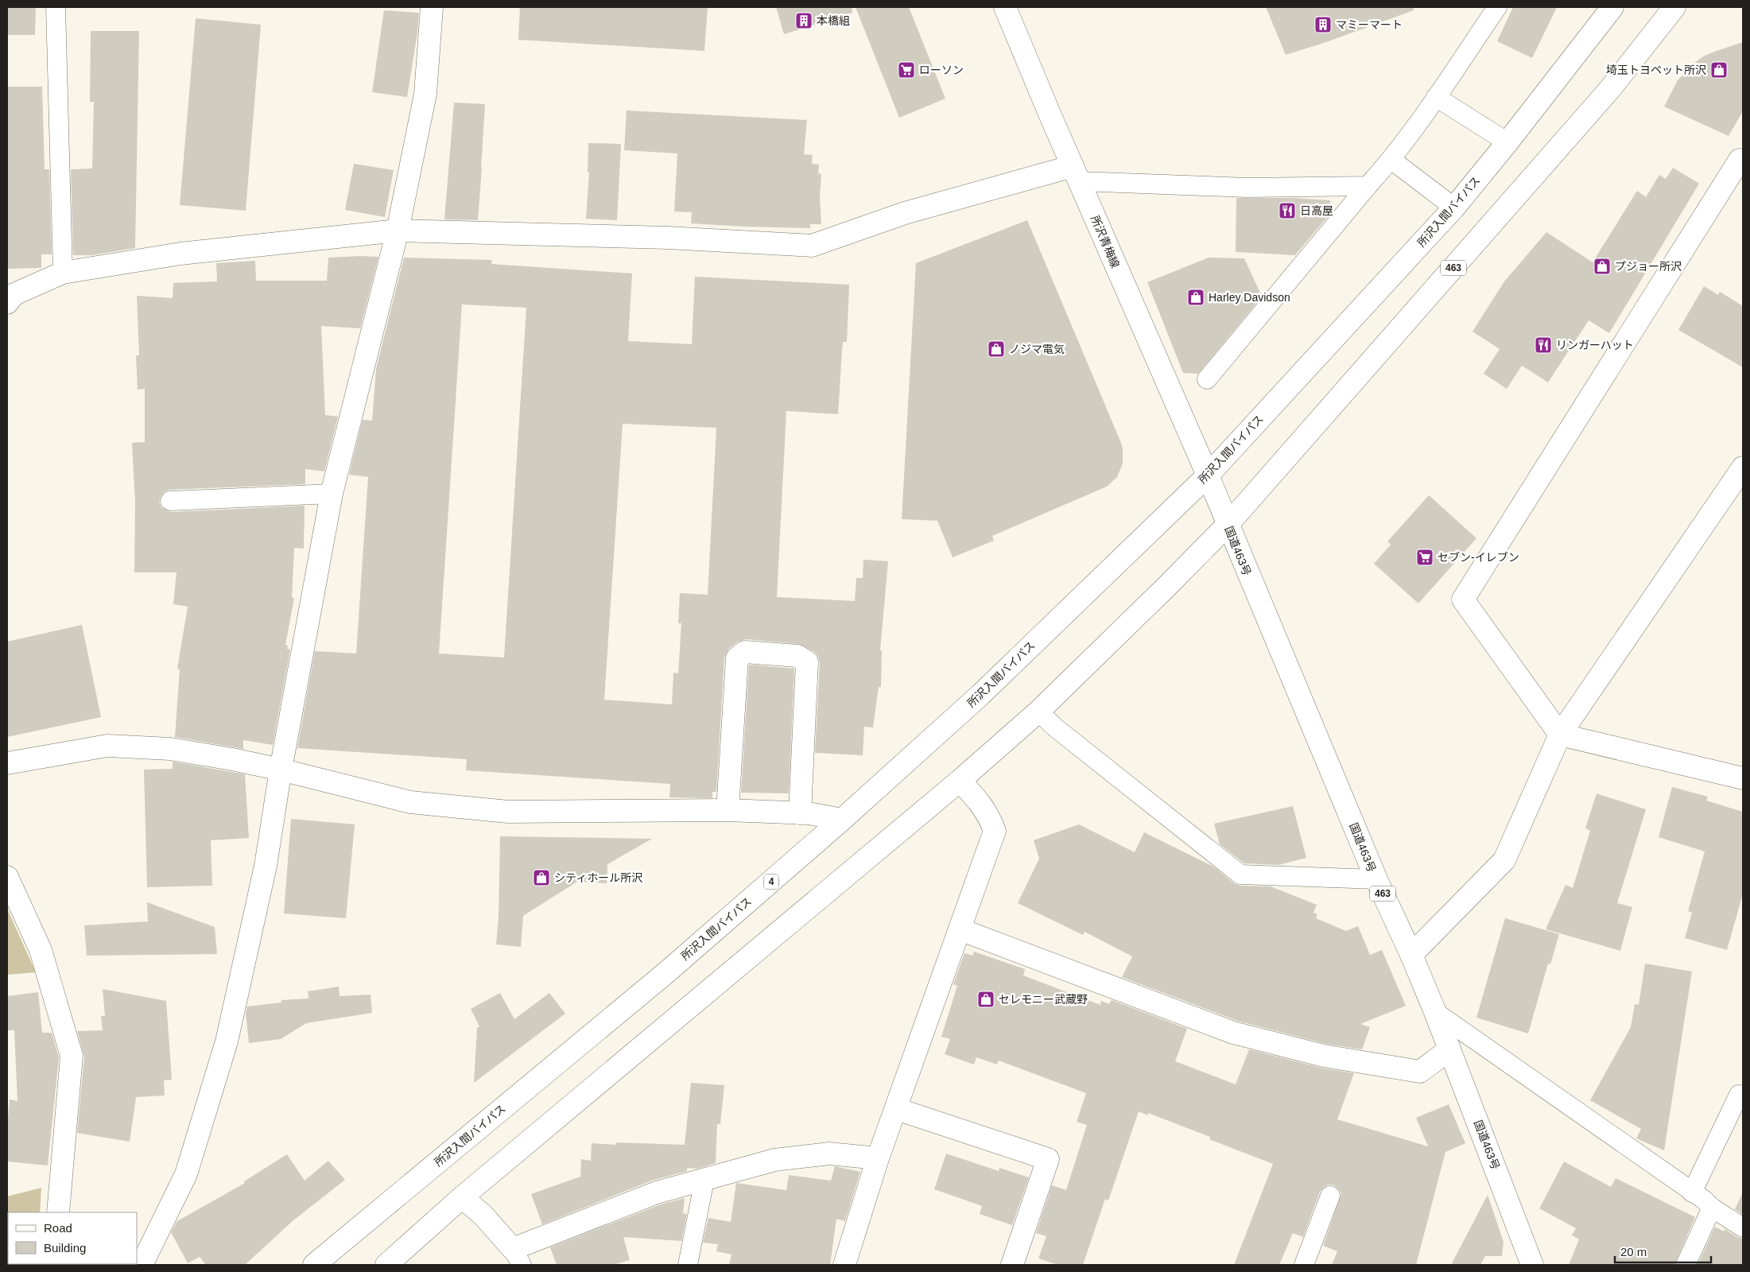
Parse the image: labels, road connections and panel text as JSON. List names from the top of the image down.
{
  "streets": {
    "main road": [
      "所沢入間バイパス",
      "所沢青梅線",
      "463",
      "国道463号",
      "4"
    ]
  },
  "crossings": [
    ["所沢入間バイパス", "所沢青梅線"],
    ["所沢入間バイパス", "国道463号"],
    ["所沢青梅線", "国道463号"],
    ["463", "国道463号"]
  ],
  "places": {
    "building": ["本橋組", "マミーマート"],
    "supermarket": ["ローソン", "セブン-イレブン"],
    "shop": [
      "埼玉トヨペット所沢",
      "プジョー所沢",
      "Harley Davidson",
      "ノジマ電気",
      "シティホール所沢",
      "セレモニー武蔵野"
    ],
    "restaurant": ["日高屋", "リンガーハット"]
  },
  "legend": ["Road", "Building"],
  "scale_bar": "20 m"
}
